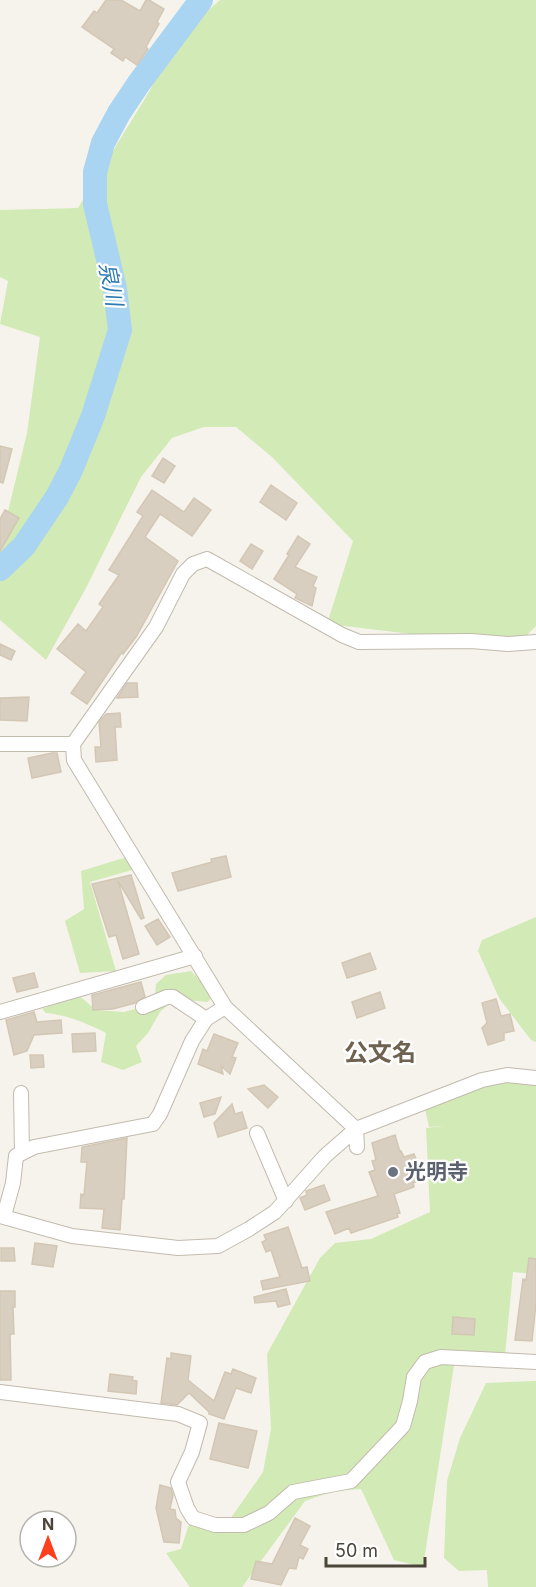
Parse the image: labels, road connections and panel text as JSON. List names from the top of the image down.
{
  "districts": ["公文名"],
  "water": ["泉川"],
  "places": ["光明寺"],
  "scale_bar": "50 m",
  "north": "top"
}
